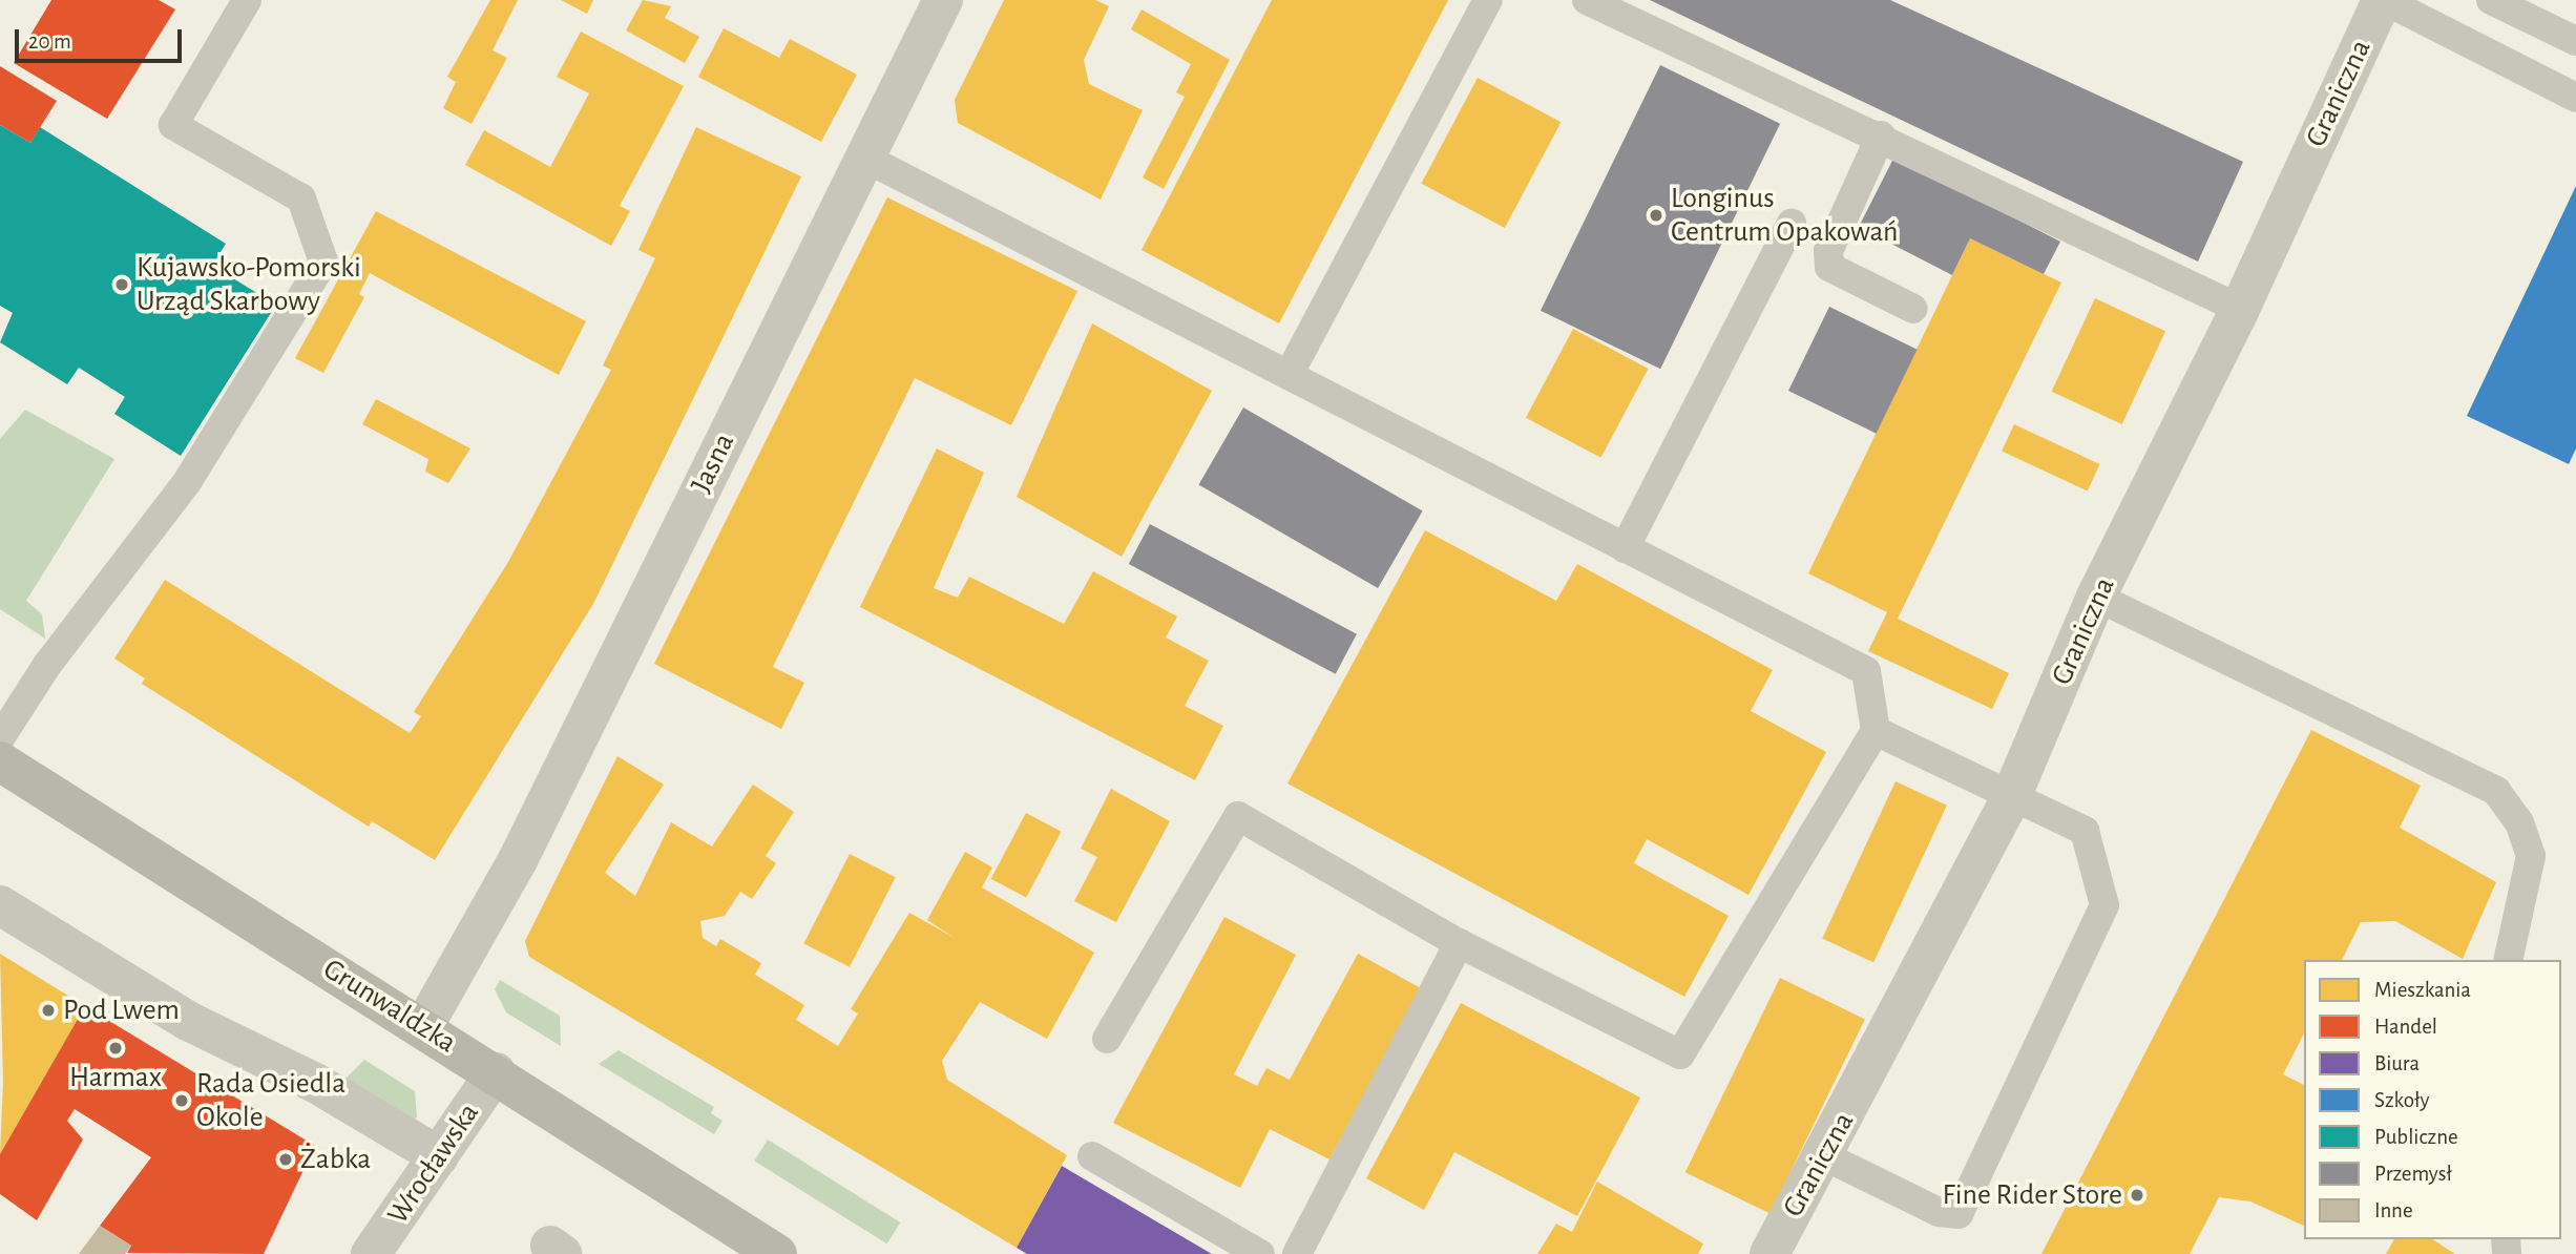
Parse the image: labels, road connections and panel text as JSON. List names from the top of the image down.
{
  "streets": {
    "main road": ["Grunwaldzka"],
    "street": ["Graniczna", "Jasna", "Wrocławska"]
  },
  "crossings": [
    ["Jasna", "Grunwaldzka"],
    ["Grunwaldzka", "Wrocławska"]
  ],
  "places": [
    "Longinus Centrum Opakowań",
    "Kujawsko-Pomorski Urząd Skarbowy",
    "Pod Lwem",
    "Harmax",
    "Rada Osiedla Okole",
    "Żabka",
    "Fine Rider Store"
  ],
  "legend": [
    "Mieszkania",
    "Handel",
    "Biura",
    "Szkoły",
    "Publiczne",
    "Przemysł",
    "Inne"
  ],
  "scale_bar": "20 m"
}
